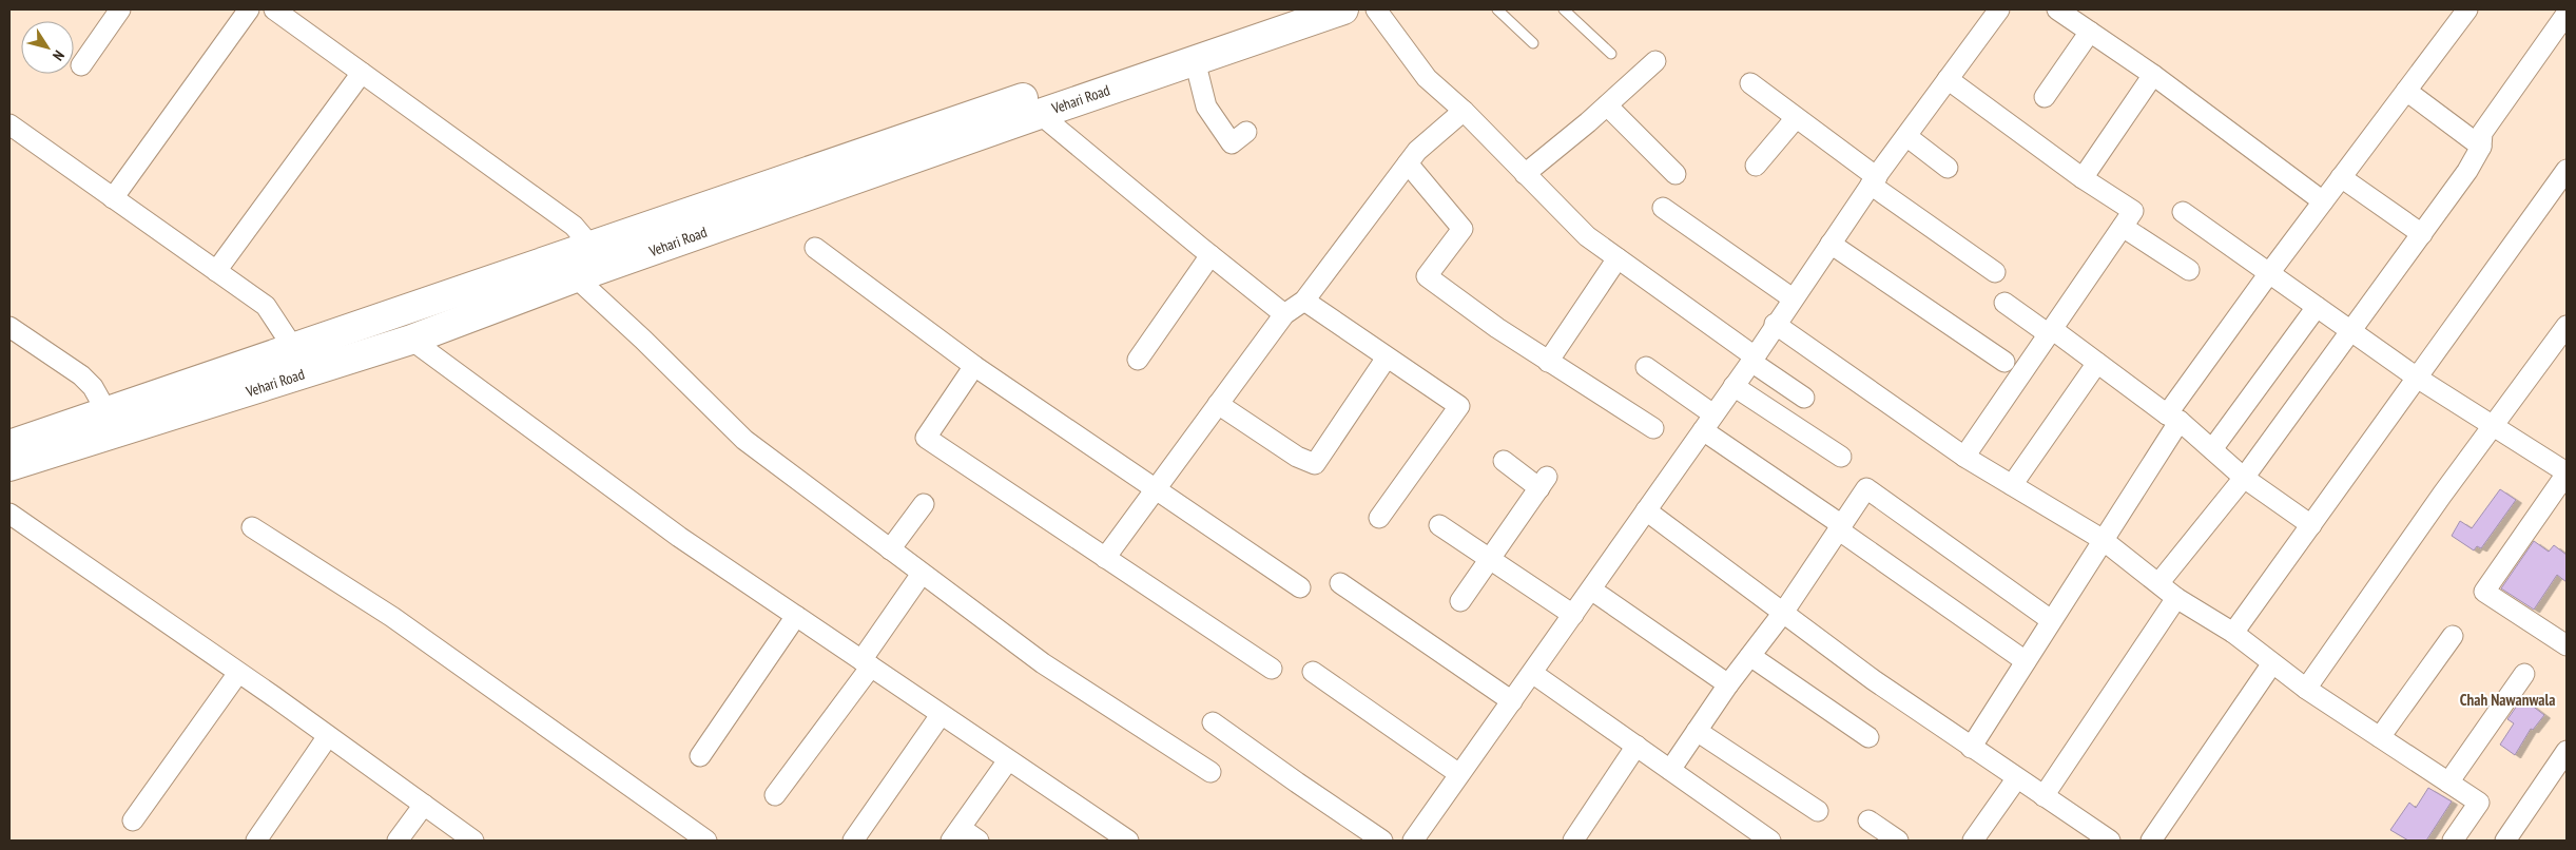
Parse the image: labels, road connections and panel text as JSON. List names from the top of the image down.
{
  "streets": {
    "main road": ["Vehari Road"]
  },
  "districts": ["Chah Nawanwala"],
  "north": "bottom right"
}
